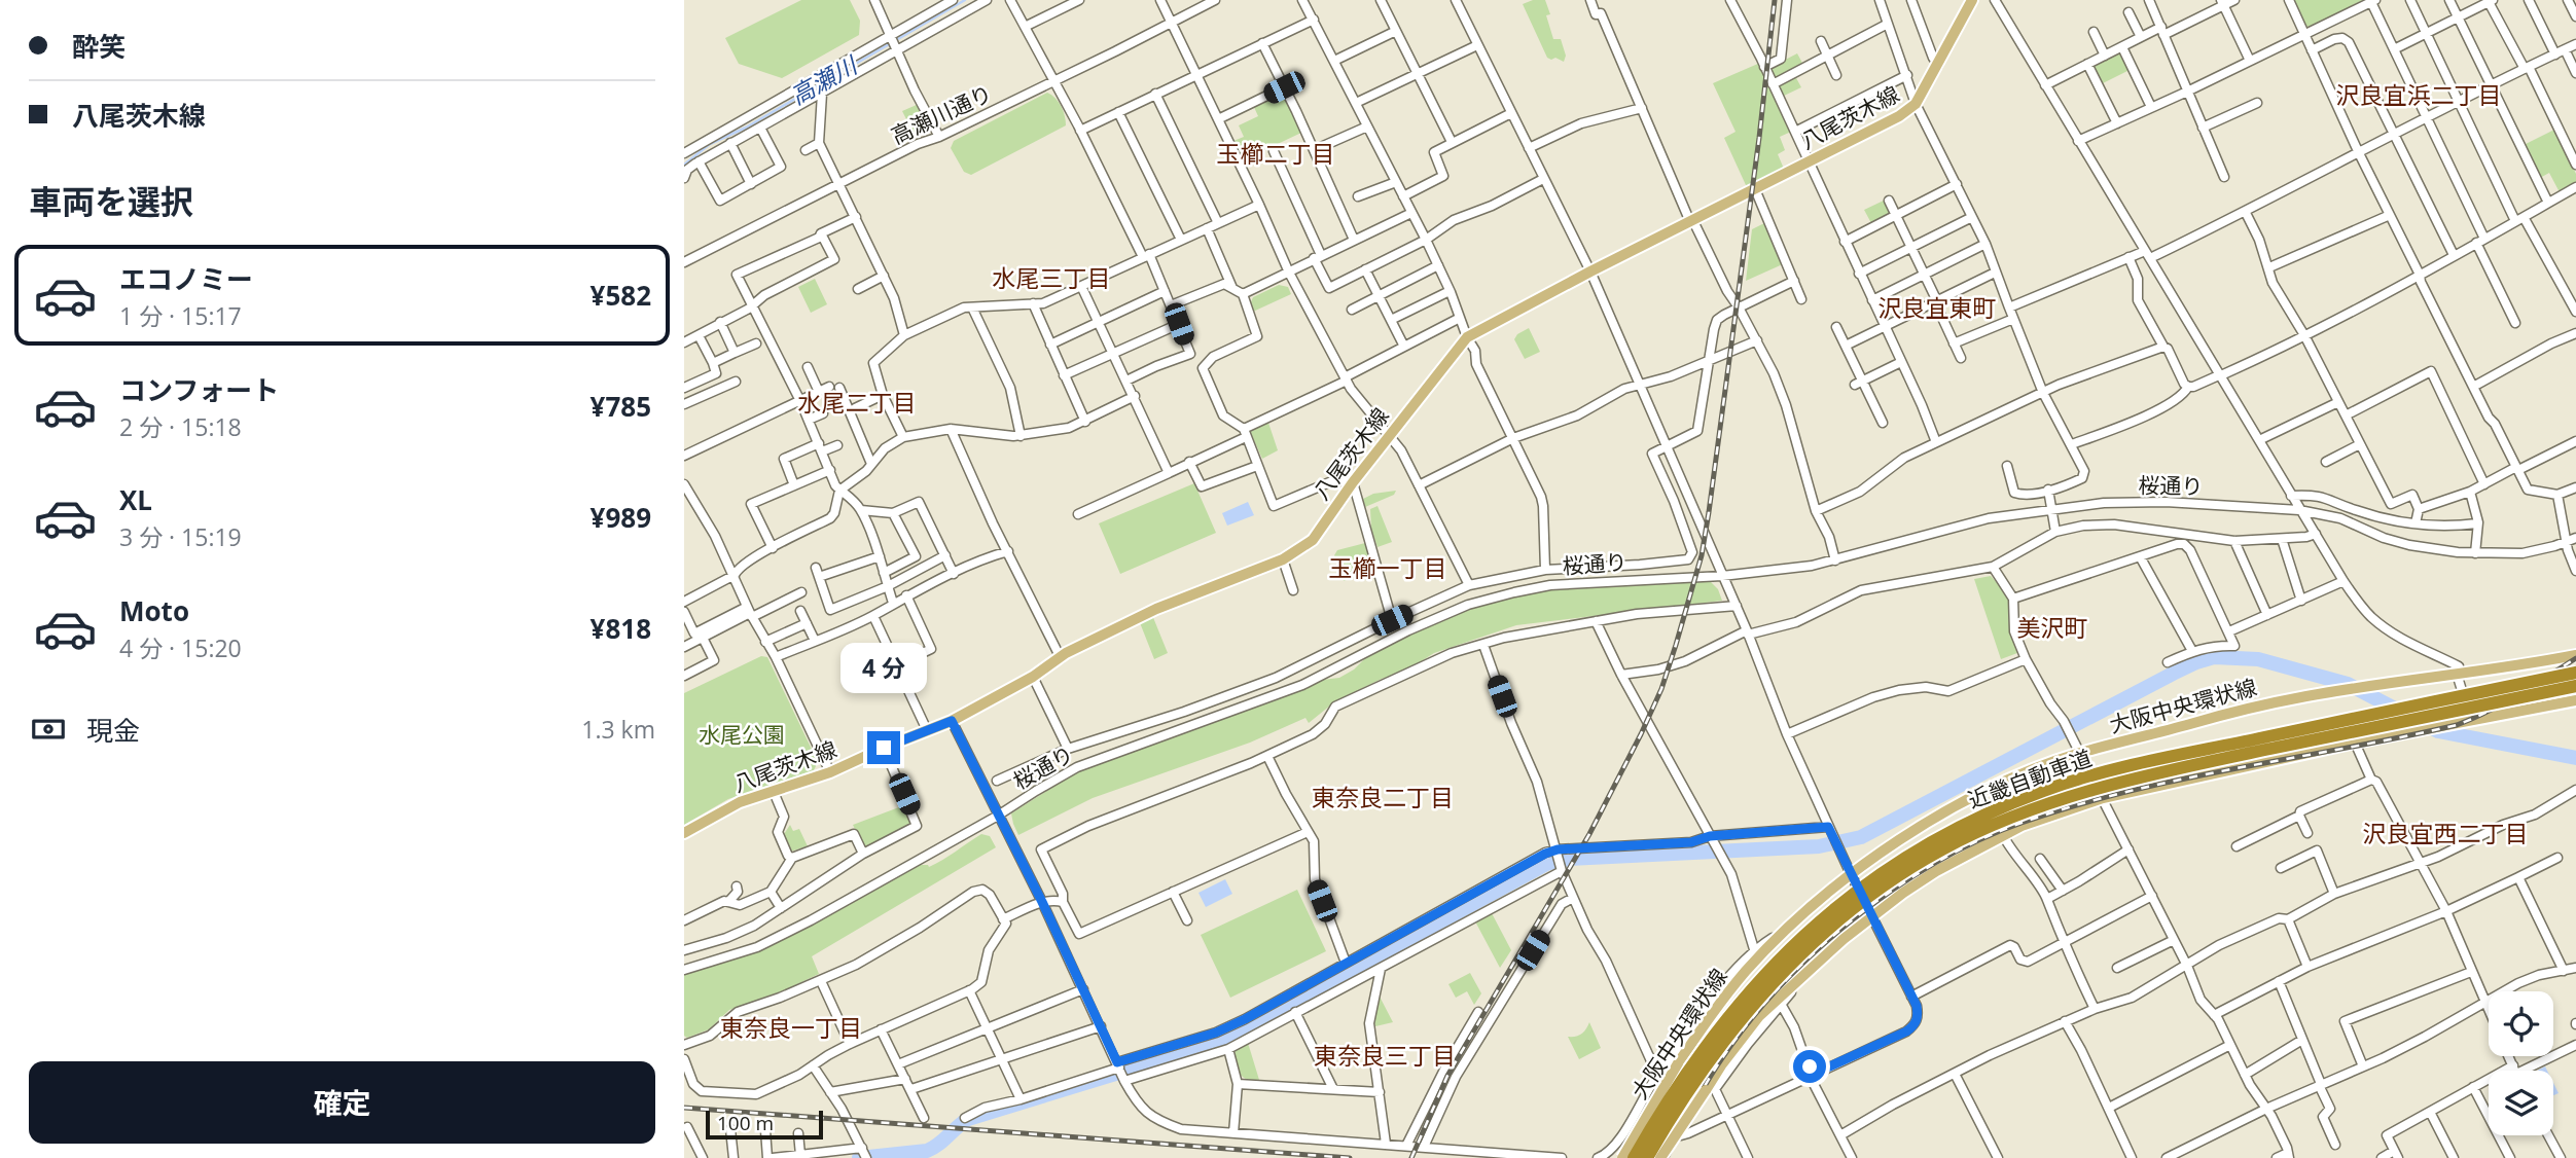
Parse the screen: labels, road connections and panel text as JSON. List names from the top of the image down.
{
  "streets": {
    "highway": ["近畿自動車道"],
    "main road": ["八尾茨木線", "大阪中央環状線"],
    "street": ["高瀬川通り", "桜通り"]
  },
  "districts": [
    "沢良宜浜二丁目",
    "玉櫛二丁目",
    "水尾三丁目",
    "沢良宜東町",
    "水尾二丁目",
    "玉櫛一丁目",
    "美沢町",
    "東奈良二丁目",
    "沢良宜西二丁目",
    "東奈良一丁目",
    "東奈良三丁目"
  ],
  "water": ["高瀬川"],
  "parks": ["水尾公園"],
  "scale_bar": "100 m",
  "page": {
    "banner": ["酔笑", "八尾茨木線"],
    "heading": "車両を選択",
    "list": [
      {
        "name": "エコノミー",
        "note": "1 分 · 15:17",
        "value": "¥582"
      },
      {
        "name": "コンフォート",
        "note": "2 分 · 15:18",
        "value": "¥785"
      },
      {
        "name": "XL",
        "note": "3 分 · 15:19",
        "value": "¥989"
      },
      {
        "name": "Moto",
        "note": "4 分 · 15:20",
        "value": "¥818"
      }
    ],
    "bubble": "4 分",
    "pay": ["現金", "1.3 km"],
    "buttons": "確定",
    "scale": "100 m"
  }
}
